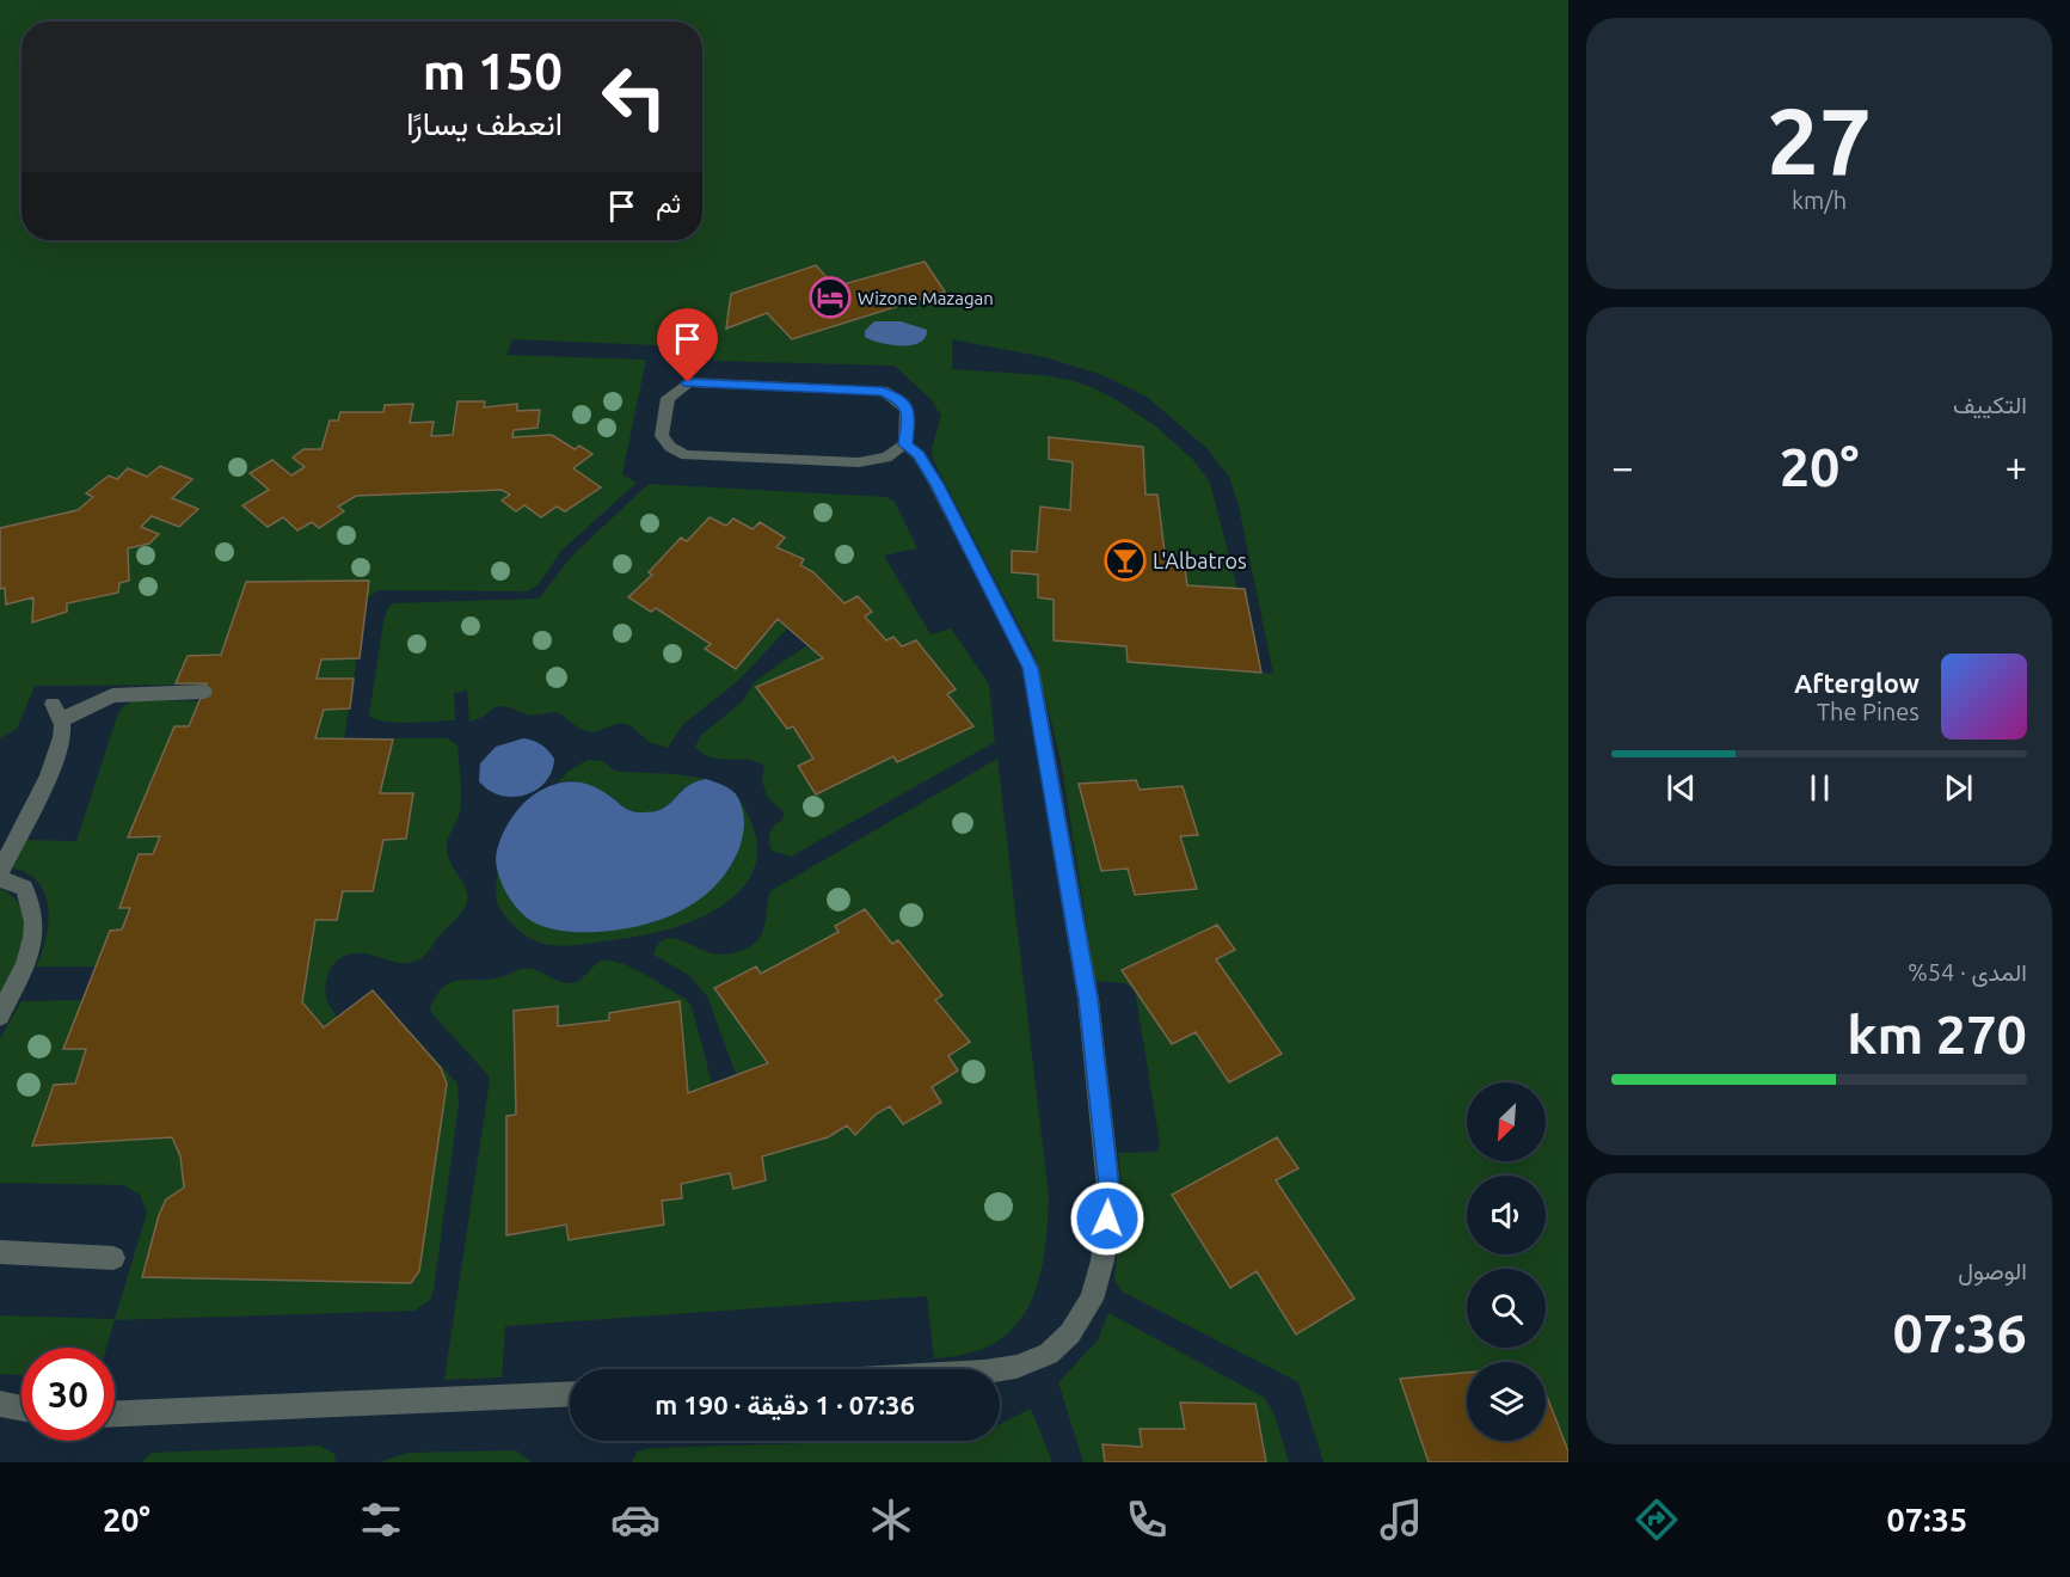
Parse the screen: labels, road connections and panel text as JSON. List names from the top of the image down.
{
  "places": {
    "hotel": ["Wizone Mazagan"],
    "bar": ["L'Albatros"]
  },
  "north": "bottom left",
  "page": {
    "tile": [
      ["27", "km/h"],
      "التكييف",
      ["المدى · 54%", "270 km"],
      ["الوصول", "07:36"]
    ],
    "turn": ["150 m", "انعطف يسارًا"],
    "then": "ثم",
    "heat": ["−", "20°", "+"],
    "song": ["Afterglow", "The Pines"],
    "limit": "30",
    "trip": "07:36 · 1 دقيقة · 190 m",
    "tabs": ["07:35", "20°"]
  }
}
